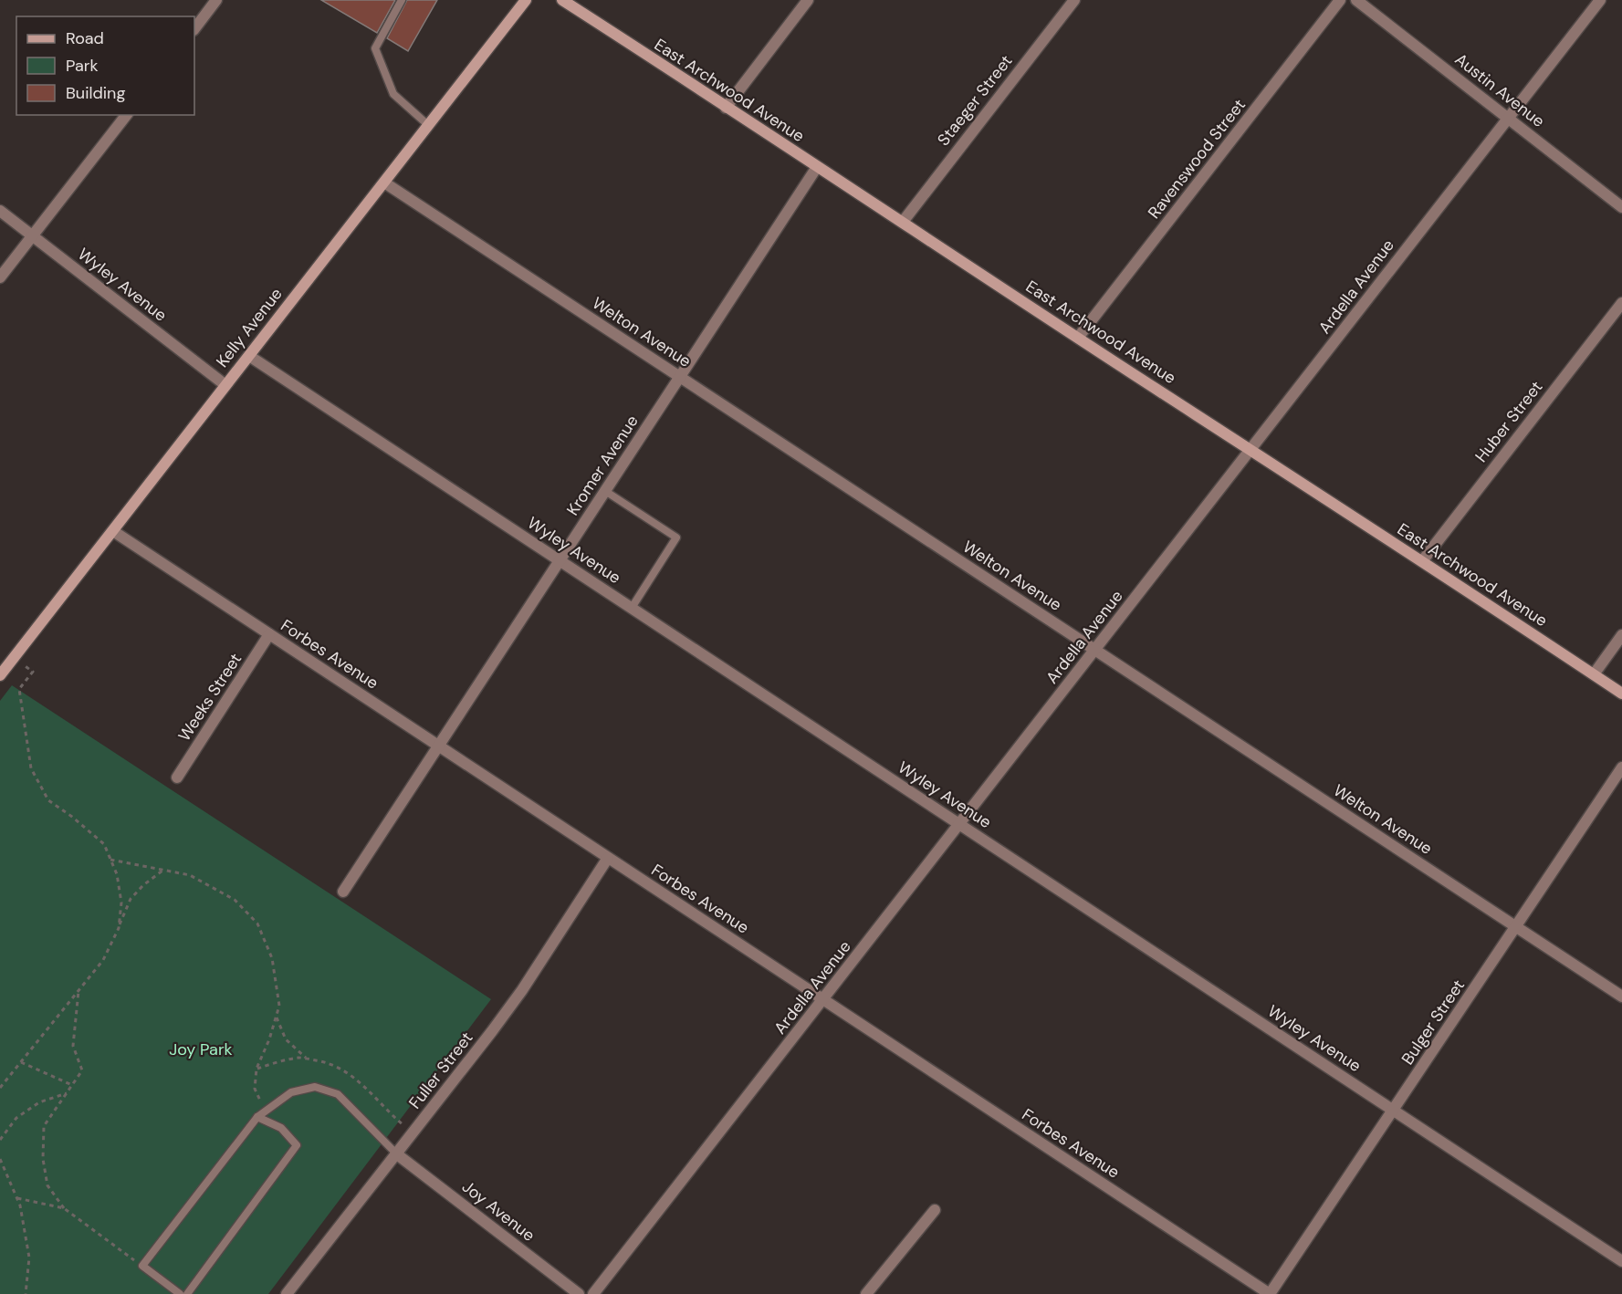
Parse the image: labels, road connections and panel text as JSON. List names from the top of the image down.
{
  "streets": {
    "main road": ["East Archwood Avenue", "Kelly Avenue"],
    "street": [
      "Austin Avenue",
      "Staeger Street",
      "Ravenswood Street",
      "Wyley Avenue",
      "Ardella Avenue",
      "Welton Avenue",
      "Huber Street",
      "Kromer Avenue",
      "Forbes Avenue",
      "Weeks Street",
      "Bulger Street",
      "Fuller Street",
      "Joy Avenue"
    ]
  },
  "crossings": [
    ["East Archwood Avenue", "Staeger Street"],
    ["East Archwood Avenue", "Ravenswood Street"],
    ["East Archwood Avenue", "Ardella Avenue"],
    ["East Archwood Avenue", "Huber Street"],
    ["East Archwood Avenue", "Kromer Avenue"],
    ["Austin Avenue", "Ardella Avenue"],
    ["Wyley Avenue", "Ardella Avenue"],
    ["Wyley Avenue", "Kelly Avenue"],
    ["Wyley Avenue", "Kromer Avenue"],
    ["Wyley Avenue", "Bulger Street"],
    ["Ardella Avenue", "Welton Avenue"],
    ["Ardella Avenue", "Forbes Avenue"],
    ["Kelly Avenue", "Welton Avenue"],
    ["Kelly Avenue", "Forbes Avenue"],
    ["Welton Avenue", "Kromer Avenue"],
    ["Welton Avenue", "Bulger Street"],
    ["Kromer Avenue", "Forbes Avenue"],
    ["Forbes Avenue", "Weeks Street"],
    ["Forbes Avenue", "Bulger Street"],
    ["Forbes Avenue", "Fuller Street"],
    ["Fuller Street", "Joy Avenue"]
  ],
  "parks": ["Joy Park"],
  "legend": ["Road", "Park", "Building"]
}
